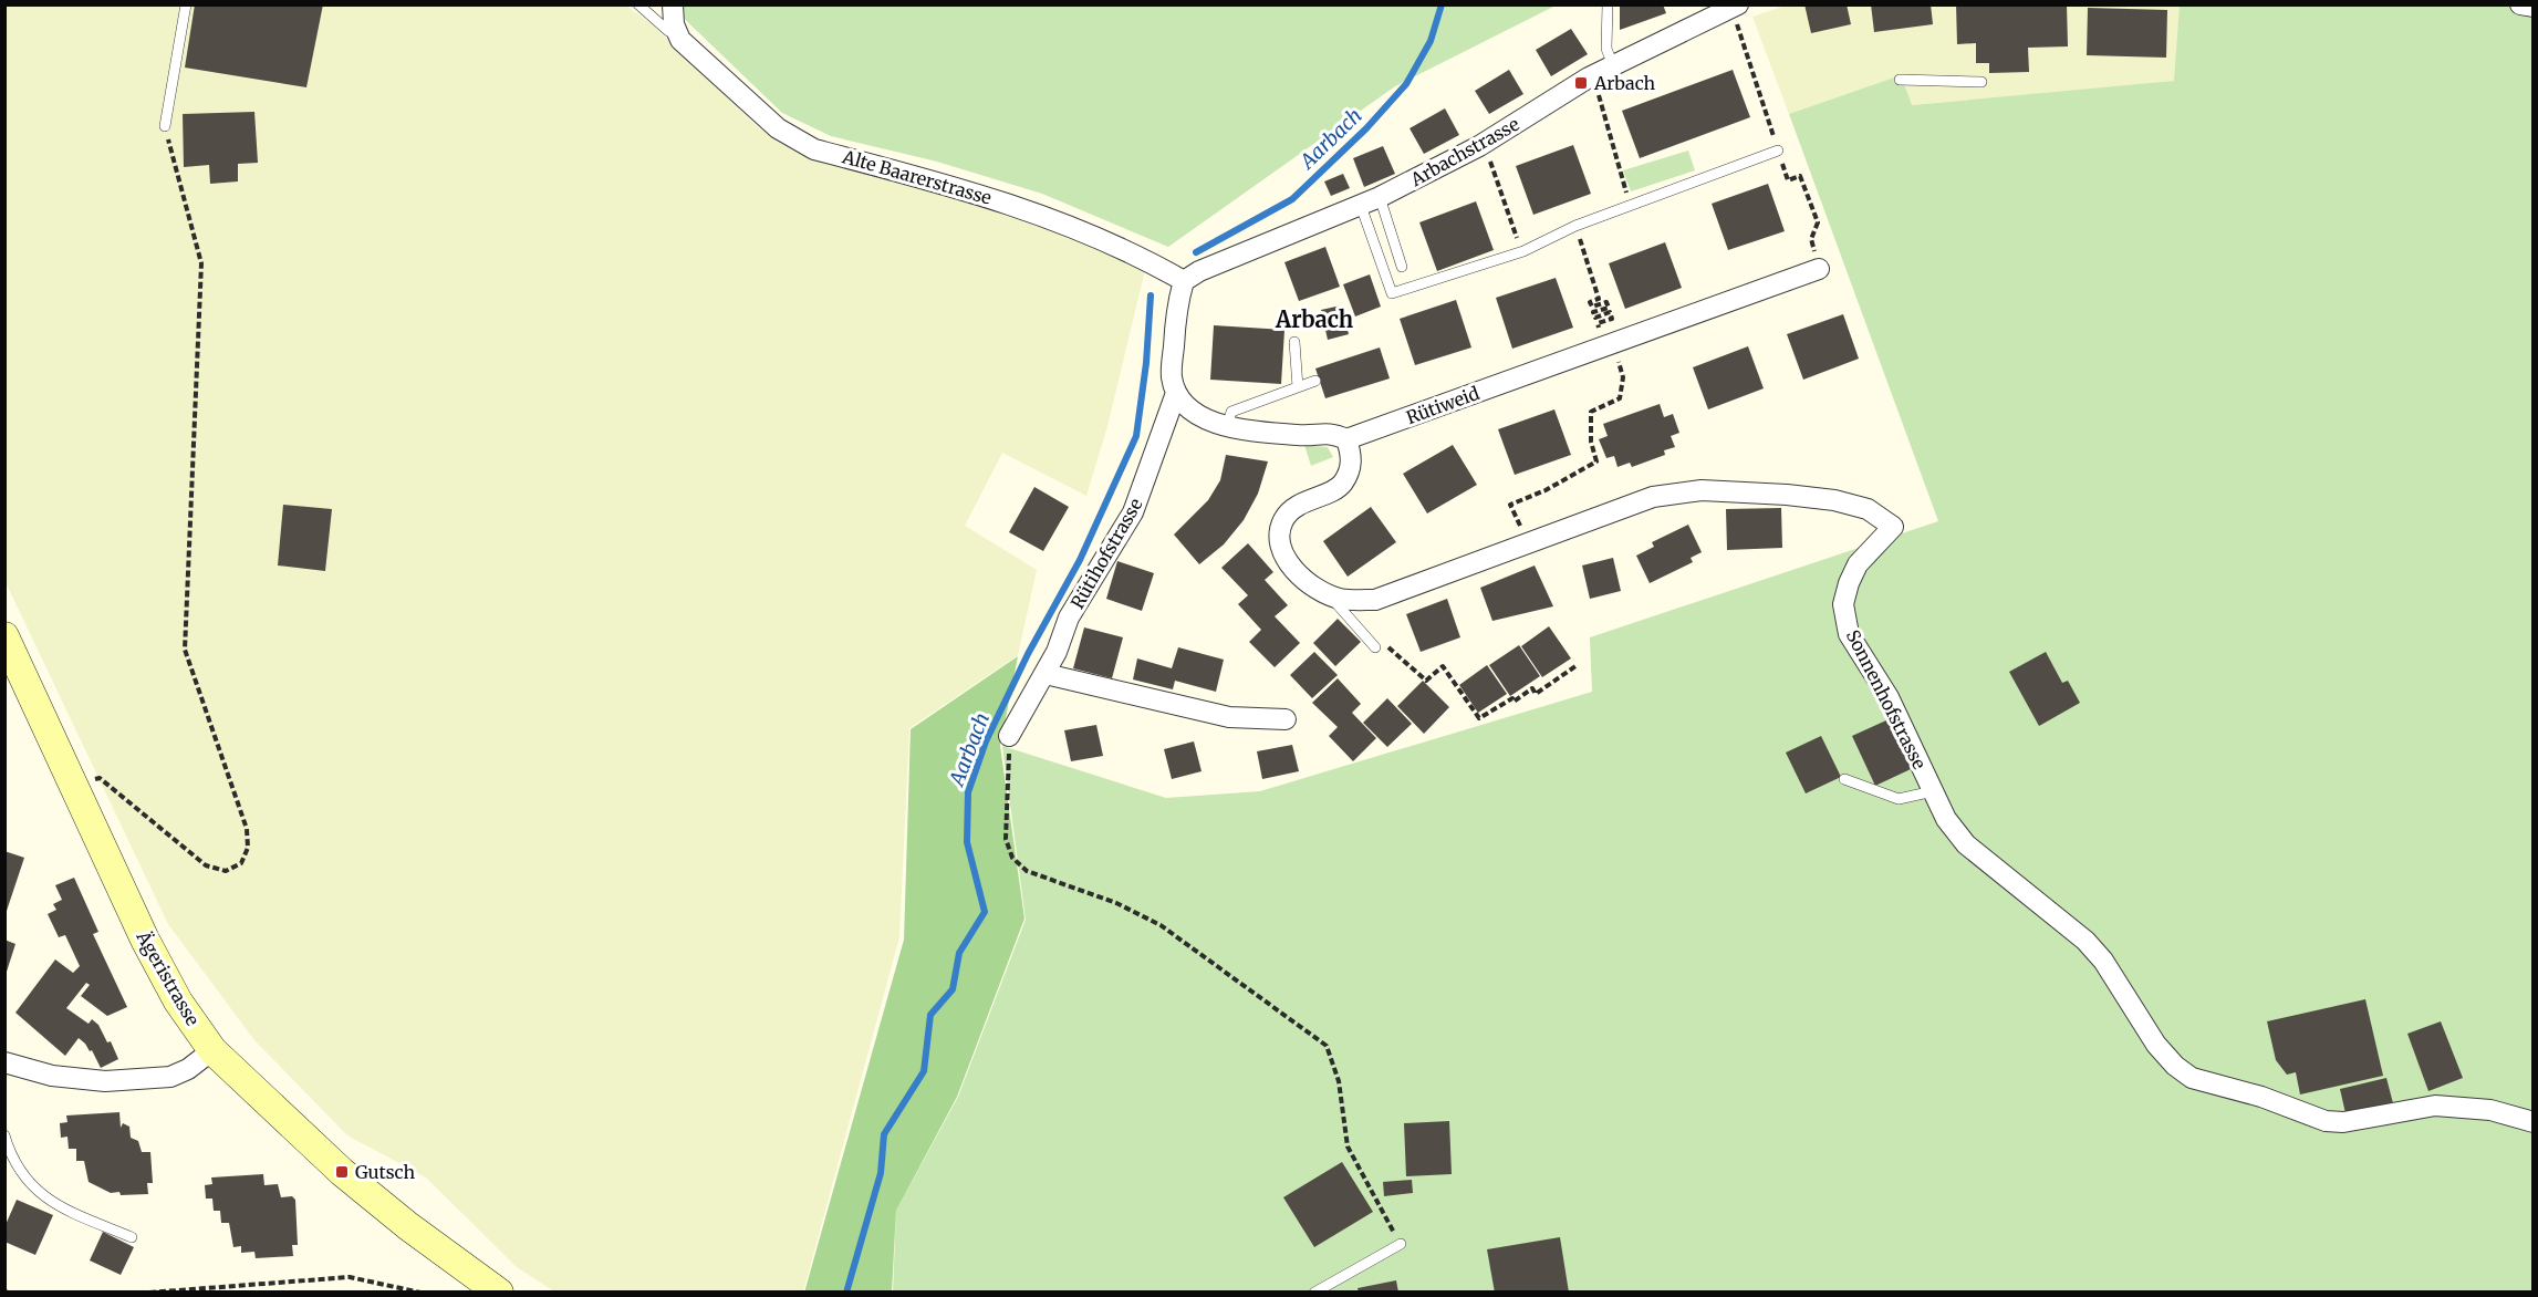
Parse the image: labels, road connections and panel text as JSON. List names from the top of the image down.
{
  "streets": {
    "main road": ["Ägeristrasse"],
    "street": [
      "Arbachstrasse",
      "Alte Baarerstrasse",
      "Rütiweid",
      "Rütihofstrasse",
      "Sonnenhofstrasse"
    ]
  },
  "crossings": [
    ["Arbachstrasse", "Alte Baarerstrasse"],
    ["Rütiweid", "Rütihofstrasse"],
    ["Rütiweid", "Sonnenhofstrasse"]
  ],
  "districts": ["Arbach"],
  "water": ["Aarbach"],
  "places": {
    "transit": ["Arbach", "Gutsch"]
  }
}
